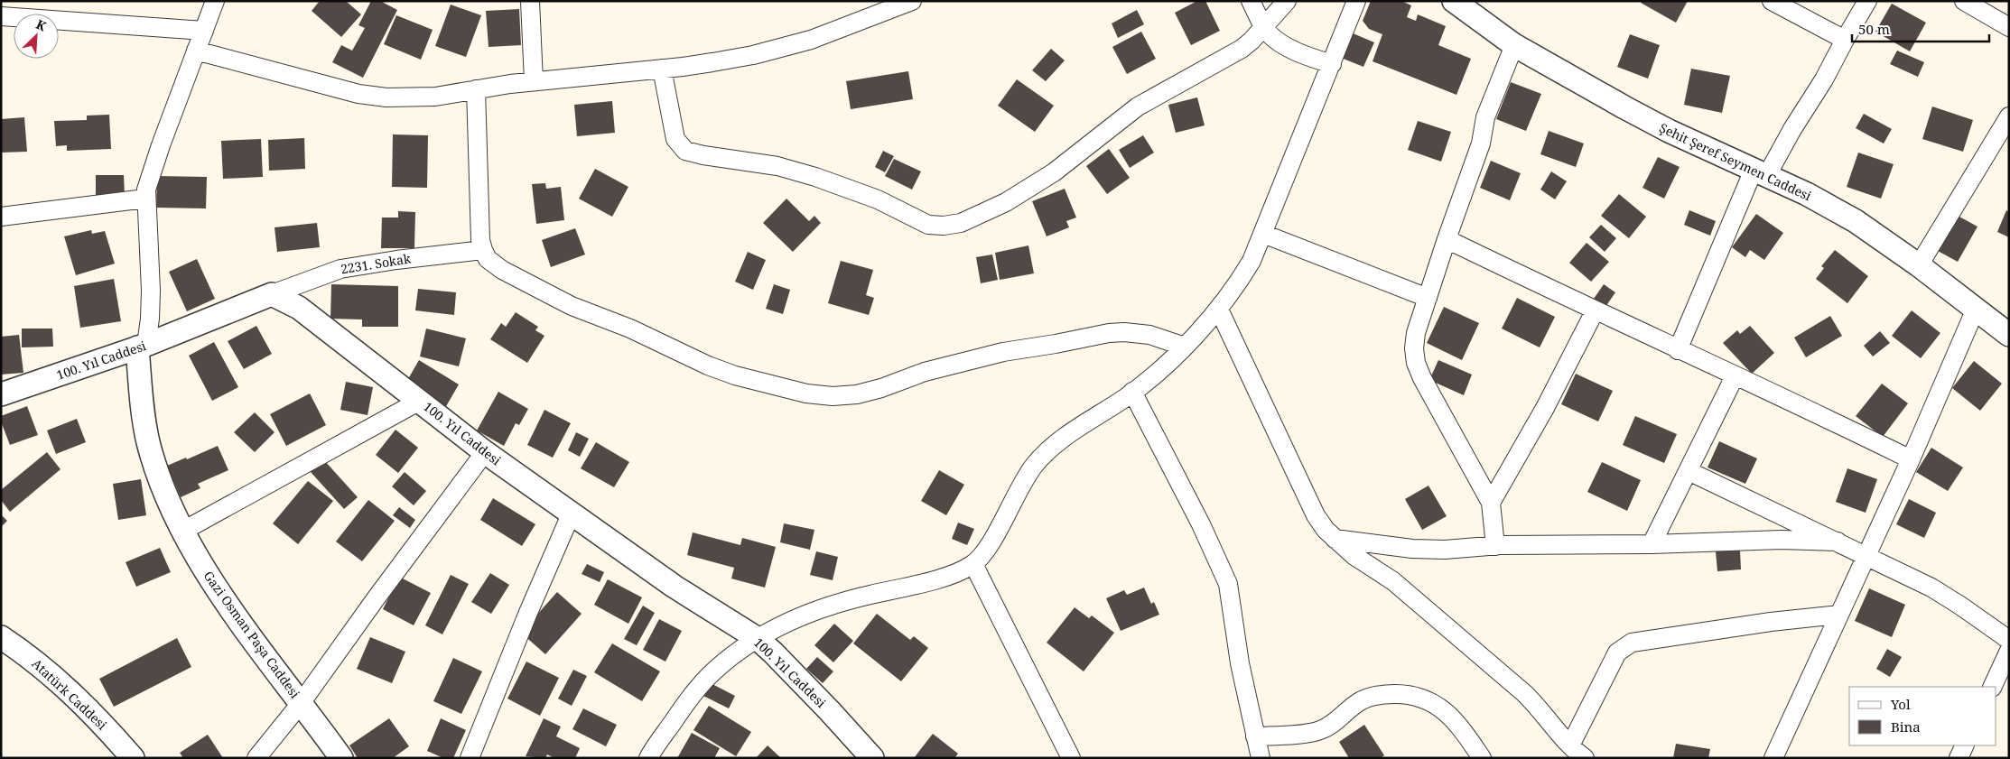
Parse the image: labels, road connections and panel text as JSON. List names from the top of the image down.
{
  "streets": {
    "street": [
      "Şehit Şeref Seymen Caddesi",
      "2231. Sokak",
      "100. Yıl Caddesi",
      "Gazi Osman Paşa Caddesi",
      "Atatürk Caddesi"
    ]
  },
  "crossings": [
    ["2231. Sokak", "100. Yıl Caddesi"],
    ["100. Yıl Caddesi", "Gazi Osman Paşa Caddesi"]
  ],
  "legend": ["Yol", "Bina"],
  "scale_bar": "50 m",
  "north": "top right"
}
